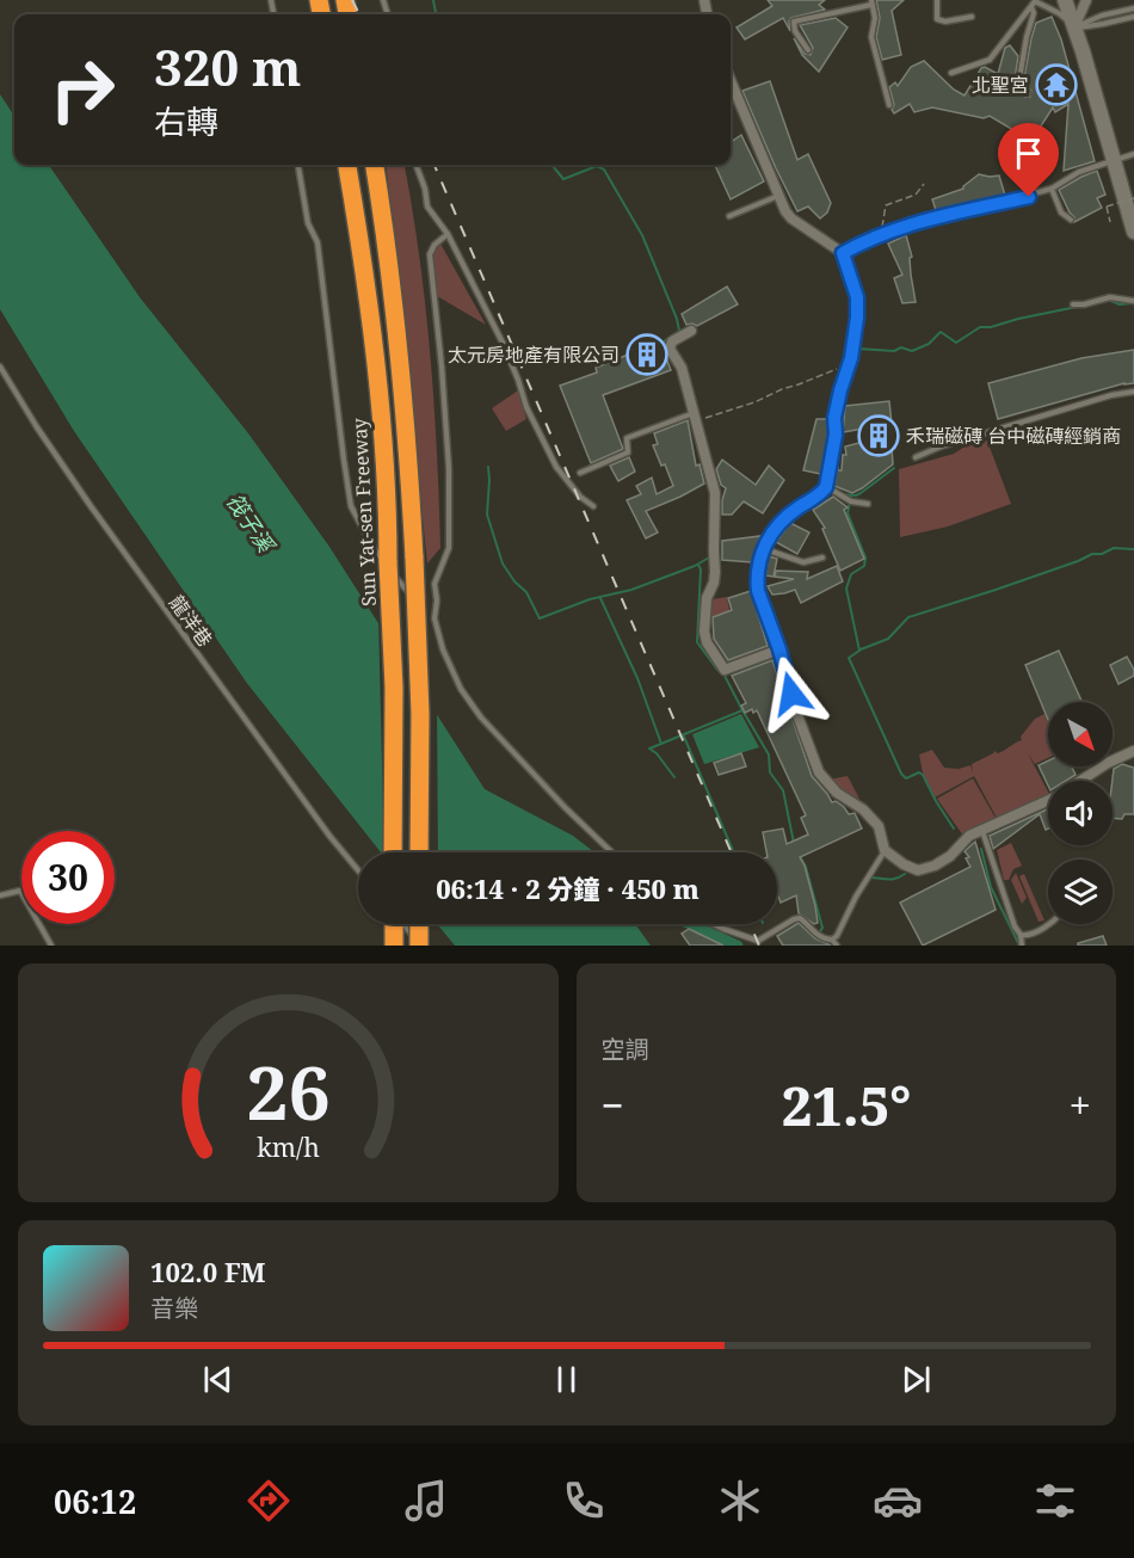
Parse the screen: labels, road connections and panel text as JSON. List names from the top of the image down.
{
  "streets": {
    "highway": ["Sun Yat-sen Freeway"],
    "lane": ["龍洋巷"]
  },
  "water": ["筏子溪"],
  "places": {
    "temple": ["北聖宮"],
    "building": ["太元房地產有限公司", "禾瑞磁磚 台中磁磚經銷商"]
  },
  "north": "bottom right",
  "page": {
    "turn": ["320 m", "右轉"],
    "limit": "30",
    "trip": "06:14 · 2 分鐘 · 450 m",
    "tile": "空調",
    "heat": ["−", "21.5°", "+"],
    "song": ["102.0 FM", "音樂"],
    "tabs": "06:12",
    "gauge": ["26", "km/h"]
  }
}
